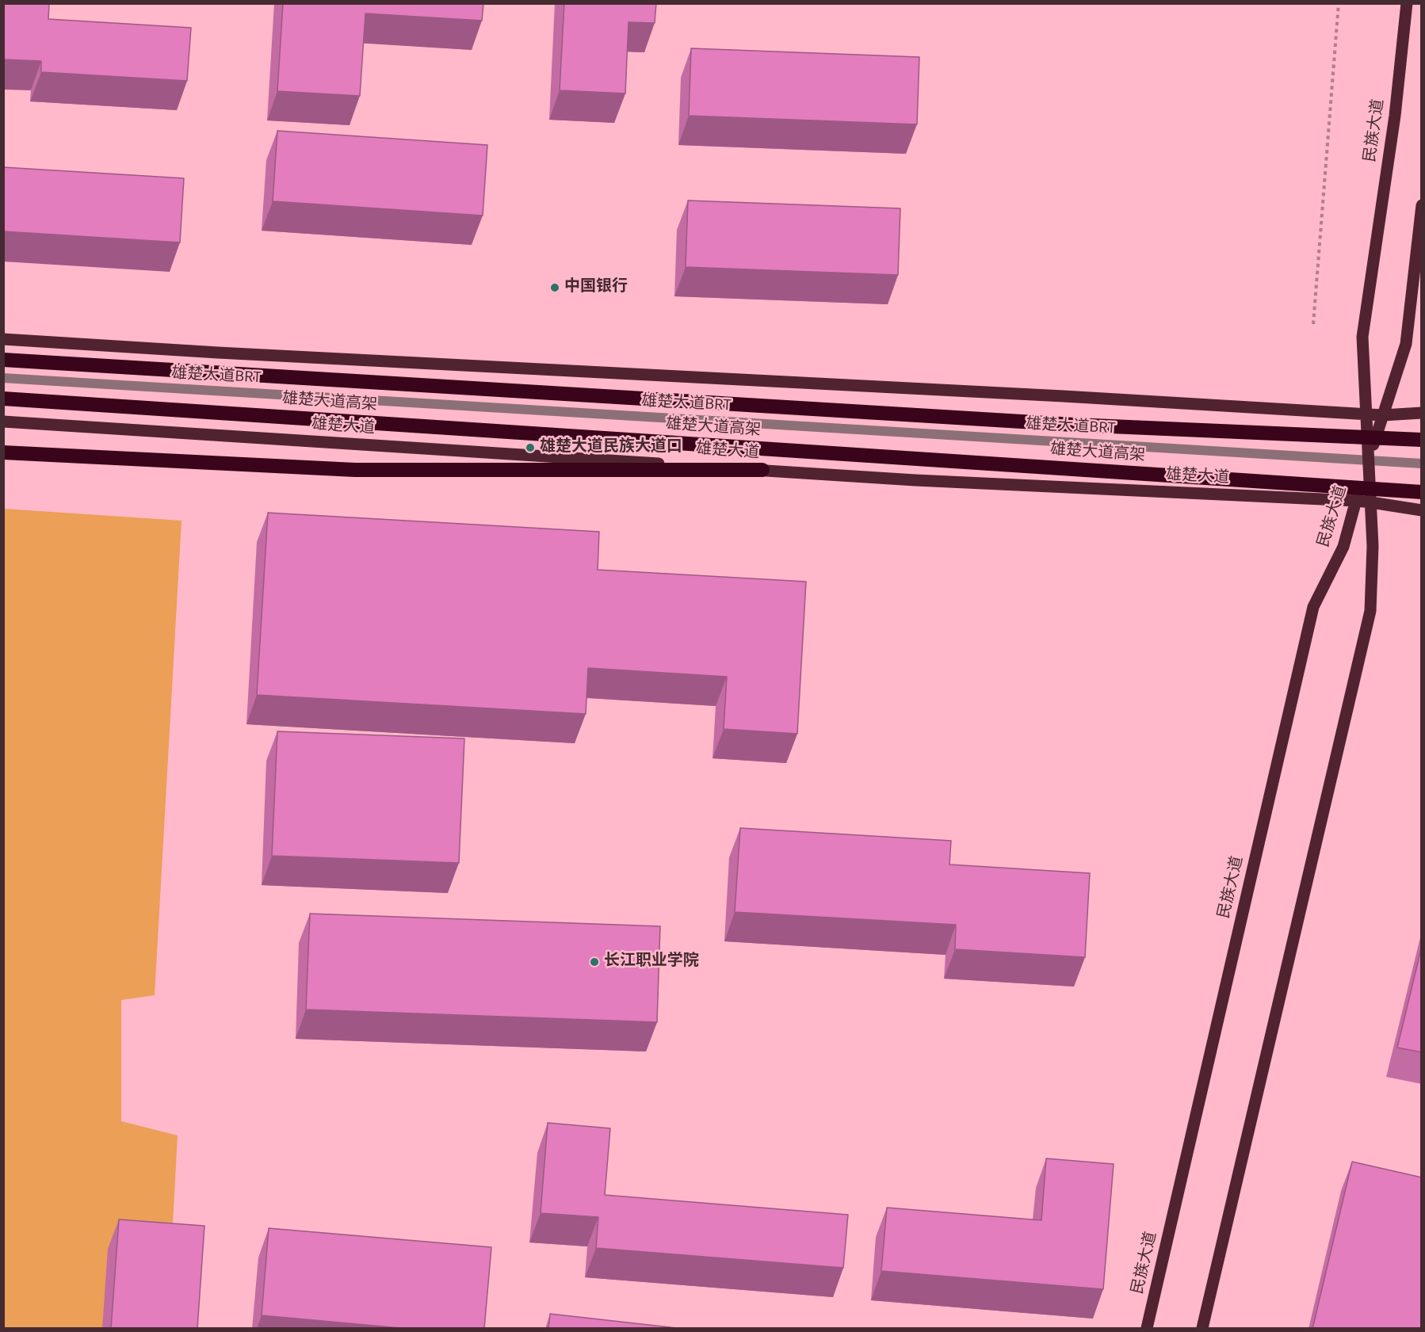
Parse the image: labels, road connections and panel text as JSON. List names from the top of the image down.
{
  "streets": {
    "highway": ["雄楚大道高架"],
    "main road": ["民族大道", "雄楚大道"],
    "lane": ["雄楚大道BRT"]
  },
  "crossings": [
    ["民族大道", "雄楚大道BRT"],
    ["民族大道", "雄楚大道"]
  ],
  "places": ["中国银行", "雄楚大道民族大道口", "长江职业学院"]
}
